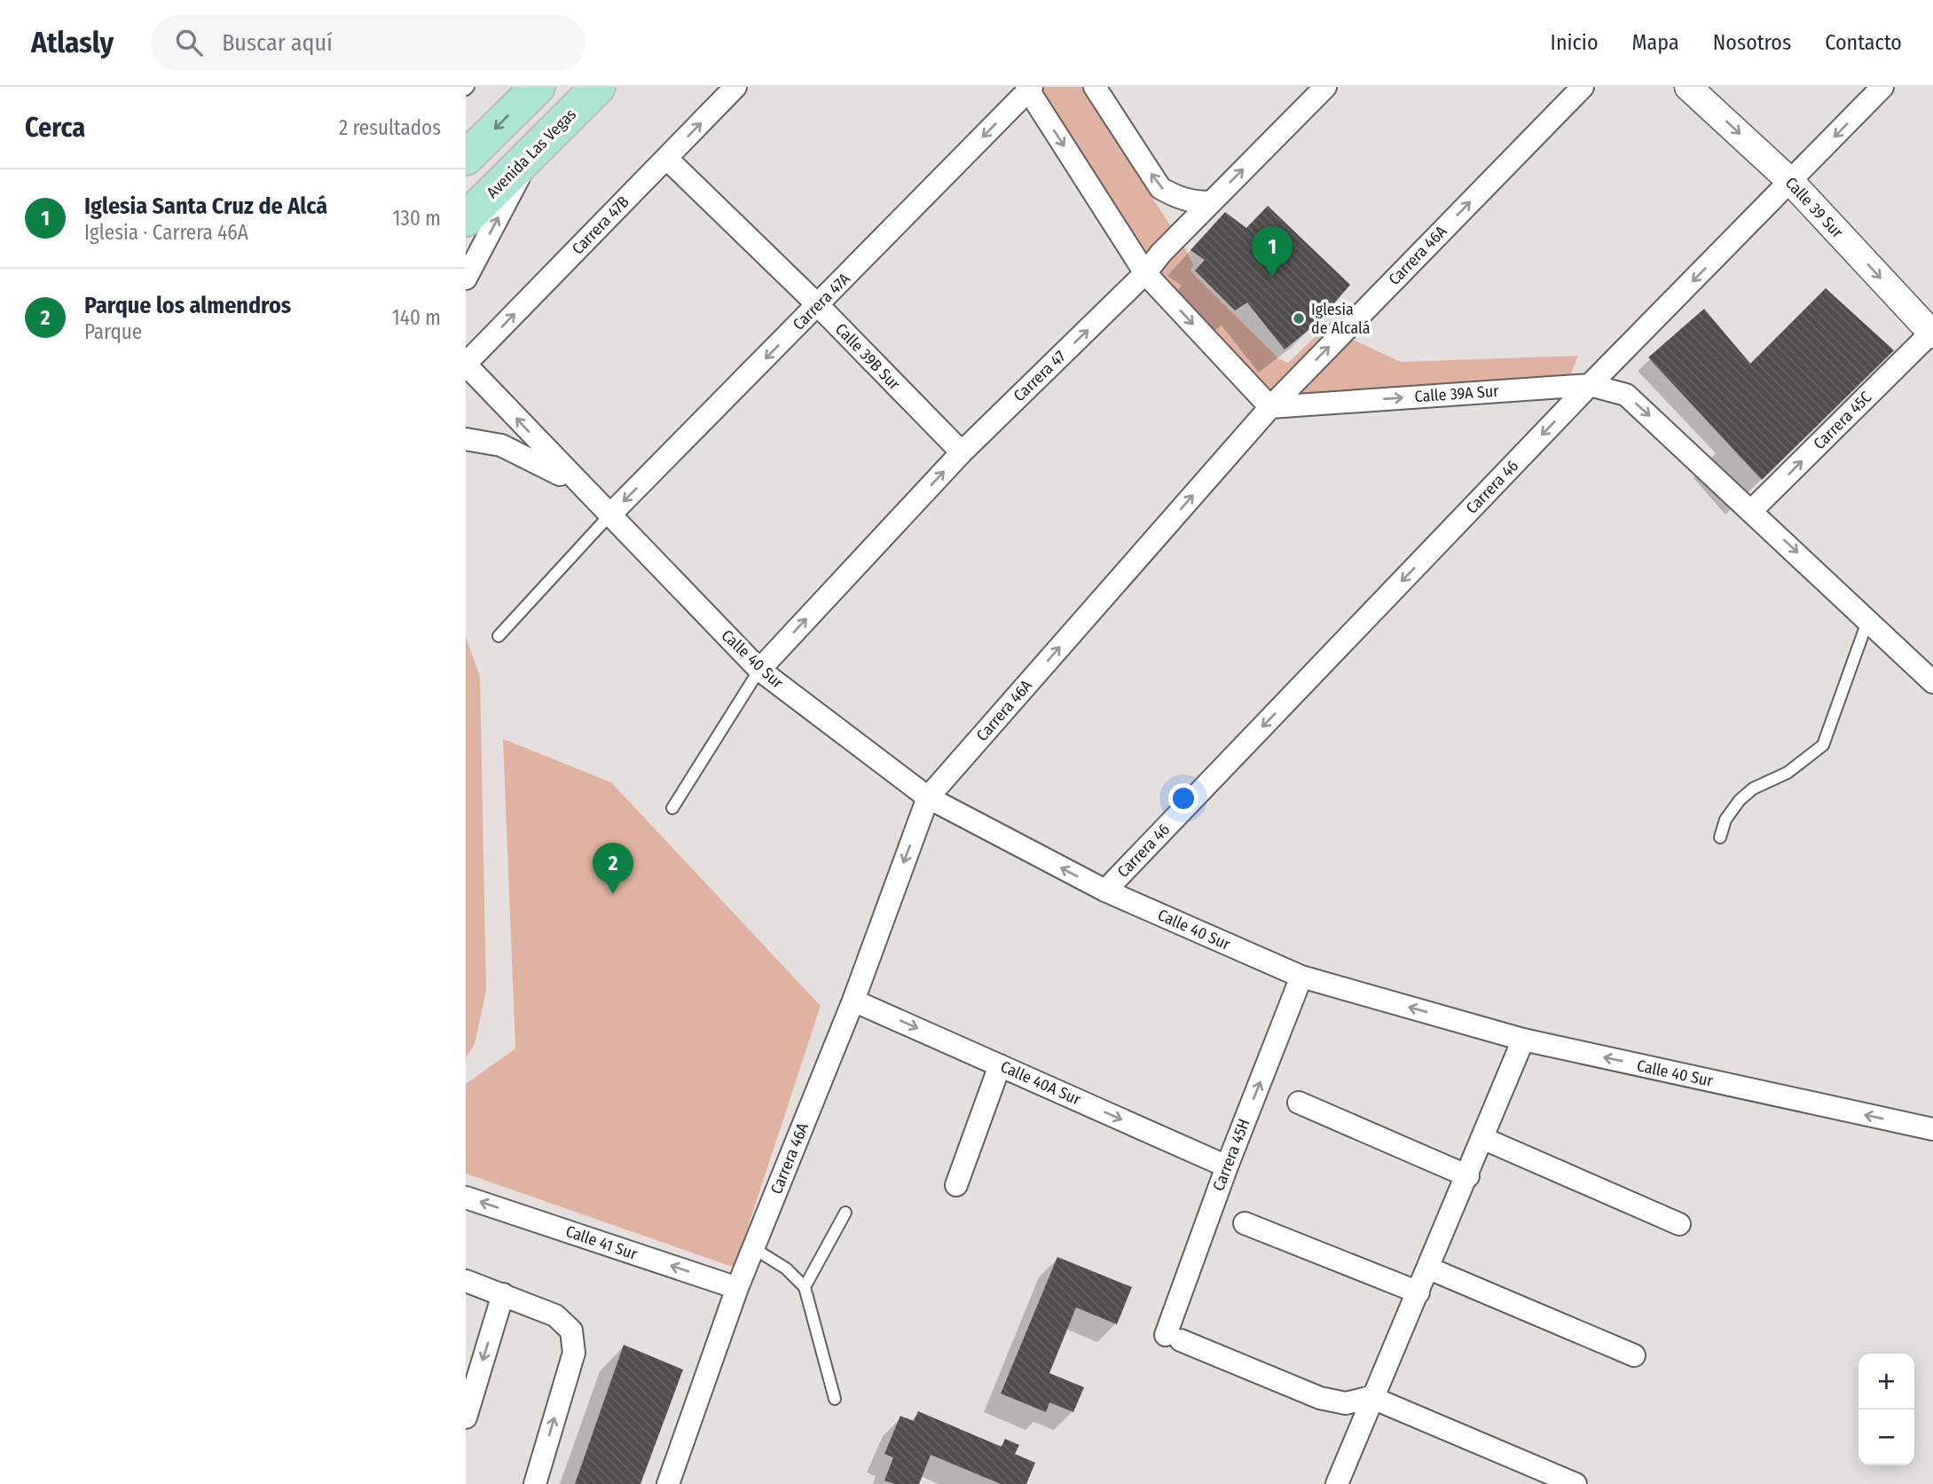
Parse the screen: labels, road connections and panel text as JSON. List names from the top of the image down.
{
  "streets": {
    "main road": ["Avenida Las Vegas"],
    "street": [
      "Calle 39 Sur",
      "Carrera 47B",
      "Carrera 46A",
      "Carrera 47A",
      "Calle 39B Sur",
      "Carrera 47",
      "Calle 39A Sur",
      "Carrera 45C",
      "Carrera 46",
      "Calle 40 Sur",
      "Calle 40A Sur",
      "Carrera 45H",
      "Calle 41 Sur"
    ]
  },
  "crossings": [
    ["Calle 39 Sur", "Carrera 45C"],
    ["Calle 39 Sur", "Carrera 46"],
    ["Carrera 47B", "Calle 39B Sur"],
    ["Carrera 47B", "Calle 40 Sur"],
    ["Carrera 46A", "Calle 39A Sur"],
    ["Carrera 46A", "Calle 40 Sur"],
    ["Carrera 46A", "Calle 40A Sur"],
    ["Carrera 46A", "Calle 41 Sur"],
    ["Carrera 47A", "Calle 39B Sur"],
    ["Carrera 47A", "Calle 40 Sur"],
    ["Calle 39B Sur", "Carrera 47"],
    ["Carrera 47", "Calle 40 Sur"],
    ["Calle 39A Sur", "Carrera 45C"],
    ["Calle 39A Sur", "Carrera 46"],
    ["Carrera 46", "Calle 40 Sur"],
    ["Calle 40 Sur", "Carrera 45H"],
    ["Calle 40A Sur", "Carrera 45H"]
  ],
  "one_way": [
    "Calle 39 Sur",
    "Carrera 47A",
    "Carrera 47",
    "Calle 39A Sur",
    "Carrera 45C",
    "Carrera 46",
    "Calle 40A Sur",
    "Calle 41 Sur"
  ],
  "places": ["Iglesia de Alcalá"],
  "page": {
    "header": "Atlasly",
    "search": "Buscar aquí",
    "nav": [
      "Inicio",
      "Mapa",
      "Nosotros",
      "Contacto"
    ],
    "heading": ["Cerca", "2 resultados"],
    "list": [
      {
        "mark": "1",
        "name": "Iglesia Santa Cruz de Alcá",
        "note": "Iglesia · Carrera 46A",
        "value": "130 m"
      },
      {
        "mark": "2",
        "name": "Parque los almendros",
        "note": "Parque",
        "value": "140 m"
      }
    ],
    "pins": ["1", "2"],
    "map_buttons": ["+", "−"]
  }
}
